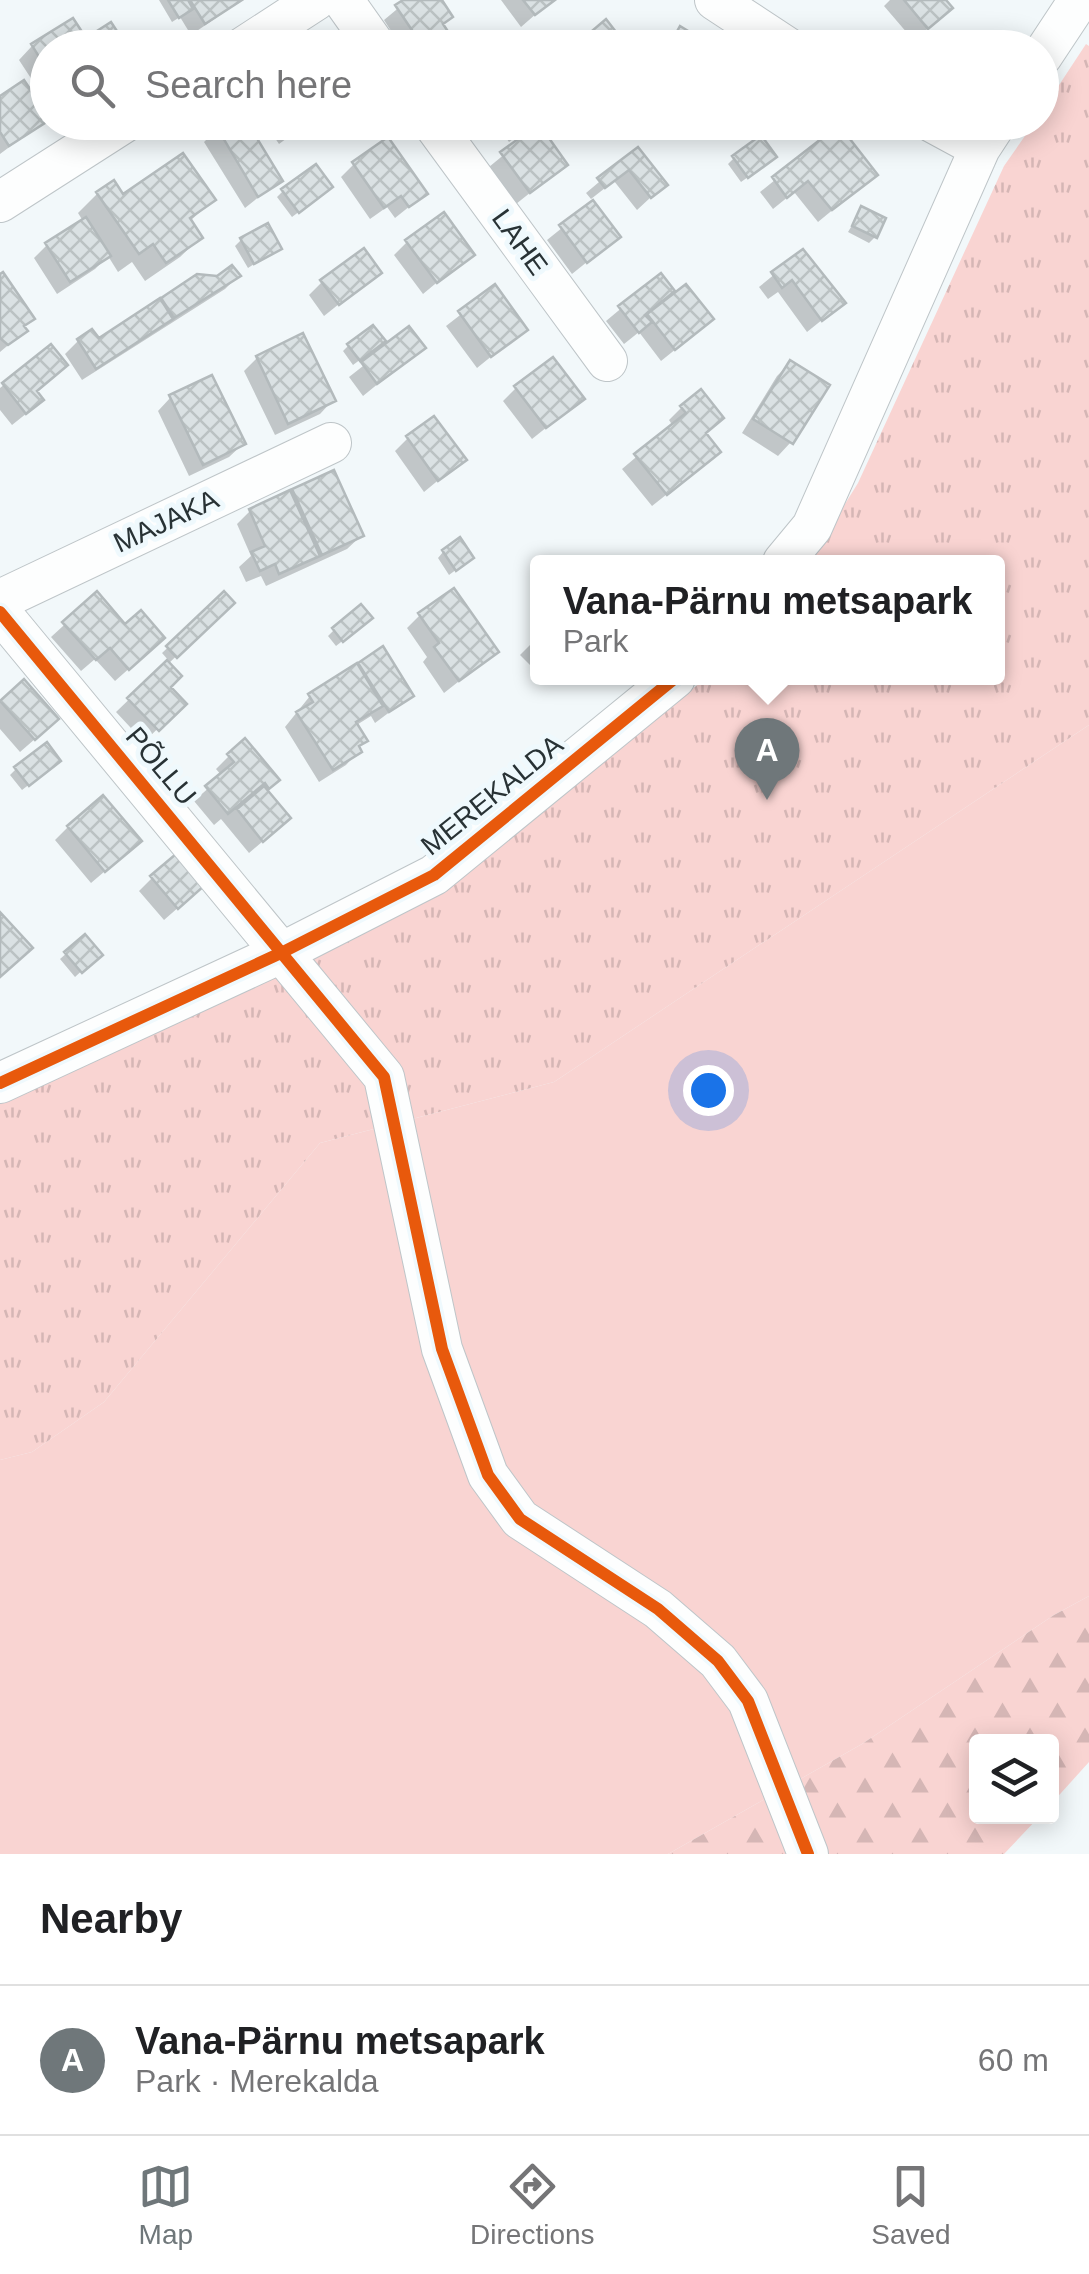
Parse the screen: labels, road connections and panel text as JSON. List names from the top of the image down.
{
  "streets": {
    "street": [
      "LAHE",
      "MAJAKA",
      "PÕLLU",
      "MEREKALDA"
    ]
  },
  "crossings": [
    ["PÕLLU", "MEREKALDA"]
  ],
  "page": {
    "search": "Search here",
    "popup": ["Vana-Pärnu metsapark", "Park"],
    "pins": "A",
    "heading": "Nearby",
    "list": [
      {
        "mark": "A",
        "name": "Vana-Pärnu metsapark",
        "note": "Park · Merekalda",
        "value": "60 m"
      }
    ],
    "nav": ["Map", "Directions", "Saved"]
  }
}
